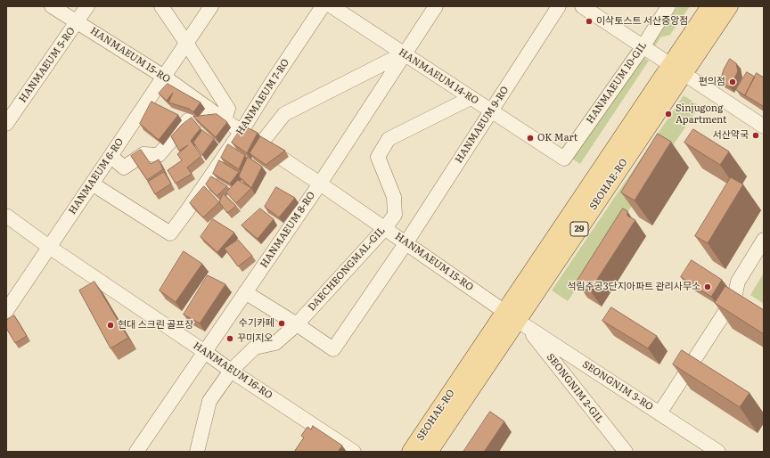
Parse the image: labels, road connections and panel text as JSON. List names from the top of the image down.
{
  "streets": {
    "main road": ["SEOHAE-RO", "29"],
    "street": [
      "HANMAEUM 15-RO",
      "HANMAEUM 5-RO",
      "HANMAEUM 14-RO",
      "HANMAEUM 10-GIL",
      "HANMAEUM 7-RO",
      "HANMAEUM 9-RO",
      "HANMAEUM 6-RO",
      "HANMAEUM 8-RO",
      "DAECHEONGMAL-GIL",
      "HANMAEUM 16-RO",
      "SEONGNIM 3-RO",
      "SEONGNIM 2-GIL"
    ]
  },
  "crossings": [
    ["HANMAEUM 15-RO", "HANMAEUM 5-RO"],
    ["HANMAEUM 15-RO", "HANMAEUM 7-RO"],
    ["HANMAEUM 15-RO", "HANMAEUM 9-RO"],
    ["HANMAEUM 15-RO", "HANMAEUM 6-RO"],
    ["HANMAEUM 15-RO", "SEOHAE-RO"],
    ["HANMAEUM 15-RO", "HANMAEUM 8-RO"],
    ["HANMAEUM 15-RO", "DAECHEONGMAL-GIL"],
    ["HANMAEUM 15-RO", "SEONGNIM 3-RO"],
    ["HANMAEUM 15-RO", "SEONGNIM 2-GIL"],
    ["HANMAEUM 14-RO", "HANMAEUM 10-GIL"],
    ["HANMAEUM 14-RO", "HANMAEUM 9-RO"],
    ["HANMAEUM 14-RO", "HANMAEUM 8-RO"],
    ["HANMAEUM 14-RO", "DAECHEONGMAL-GIL"],
    ["HANMAEUM 7-RO", "HANMAEUM 6-RO"],
    ["HANMAEUM 9-RO", "DAECHEONGMAL-GIL"],
    ["HANMAEUM 6-RO", "HANMAEUM 16-RO"],
    ["SEOHAE-RO", "SEONGNIM 3-RO"],
    ["SEOHAE-RO", "SEONGNIM 2-GIL"],
    ["HANMAEUM 8-RO", "HANMAEUM 16-RO"],
    ["DAECHEONGMAL-GIL", "HANMAEUM 16-RO"],
    ["SEONGNIM 3-RO", "SEONGNIM 2-GIL"]
  ],
  "places": [
    "이삭토스트 서산중앙점",
    "편의점",
    "Sinjugong Apartment",
    "서산약국",
    "OK Mart",
    "석림주공3단지아파트 관리사무소",
    "수기카페",
    "현대 스크린 골프장",
    "꾸미지오"
  ]
}
